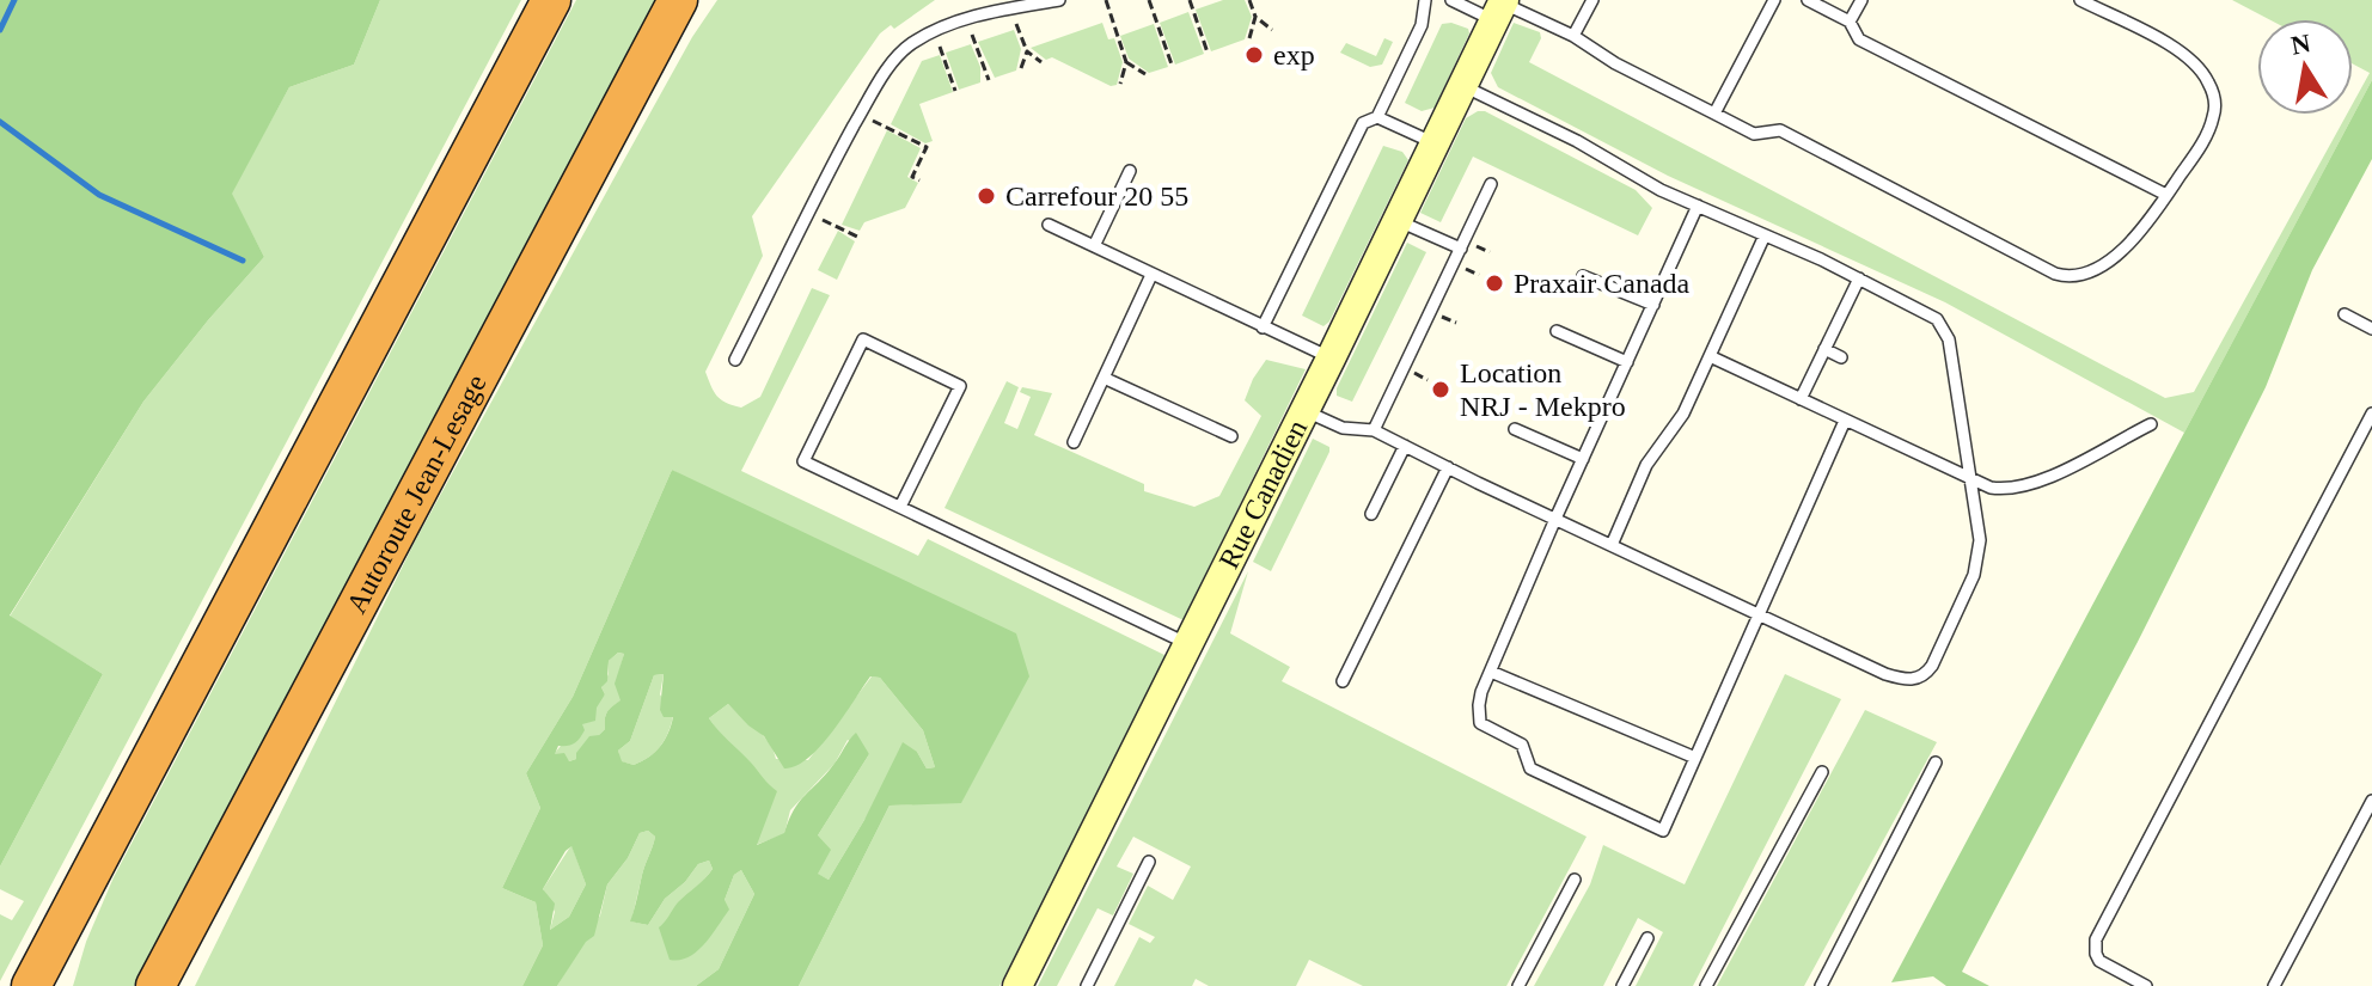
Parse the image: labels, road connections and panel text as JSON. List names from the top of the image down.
{
  "streets": {
    "highway": ["Autoroute Jean-Lesage"],
    "street": ["Rue Canadien"]
  },
  "places": [
    "exp",
    "Carrefour 20 55",
    "Praxair Canada",
    "Location NRJ - Mekpro"
  ],
  "north": "top"
}
